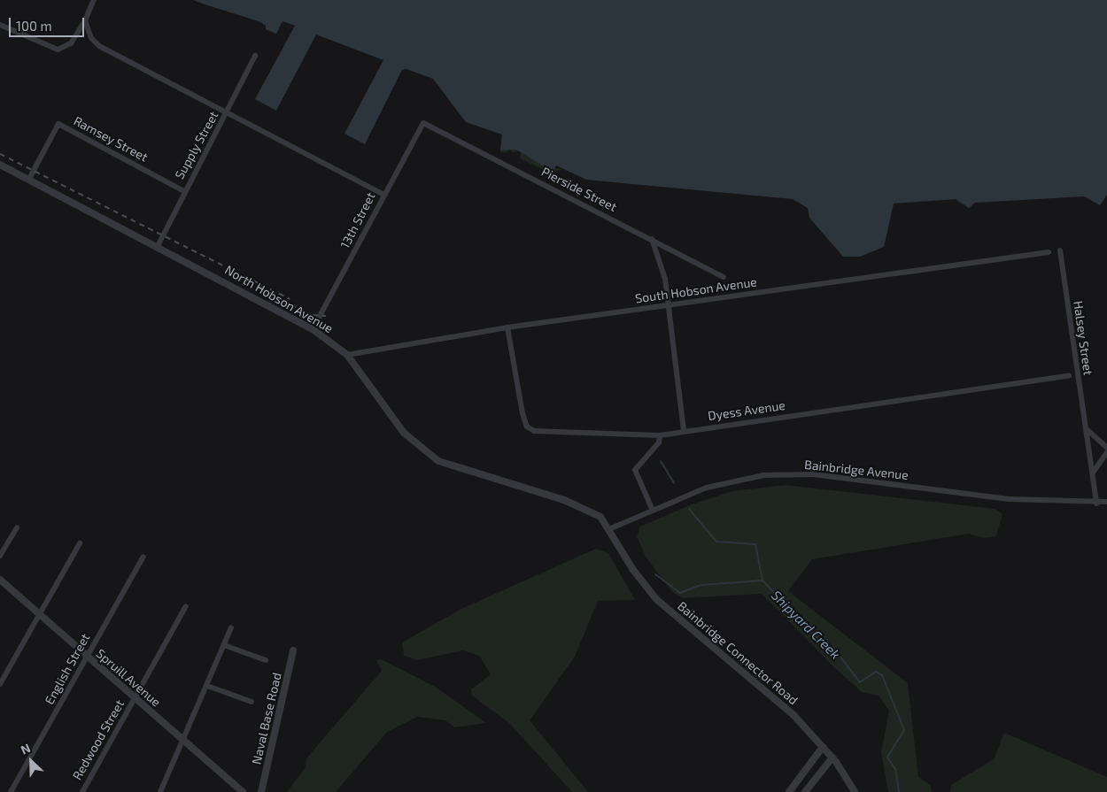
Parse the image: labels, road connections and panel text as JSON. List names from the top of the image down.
{
  "streets": {
    "street": [
      "Ramsey Street",
      "Supply Street",
      "Pierside Street",
      "13th Street",
      "South Hobson Avenue",
      "North Hobson Avenue",
      "Halsey Street",
      "Dyess Avenue",
      "Bainbridge Avenue",
      "Bainbridge Connector Road",
      "English Street",
      "Spruill Avenue",
      "Naval Base Road",
      "Redwood Street"
    ]
  },
  "crossings": [
    ["Ramsey Street", "Supply Street"],
    ["Ramsey Street", "North Hobson Avenue"],
    ["Supply Street", "North Hobson Avenue"],
    ["Pierside Street", "13th Street"],
    ["13th Street", "North Hobson Avenue"],
    ["South Hobson Avenue", "North Hobson Avenue"],
    ["South Hobson Avenue", "Dyess Avenue"],
    ["North Hobson Avenue", "Bainbridge Avenue"],
    ["North Hobson Avenue", "Bainbridge Connector Road"],
    ["Halsey Street", "Bainbridge Avenue"],
    ["Bainbridge Avenue", "Bainbridge Connector Road"],
    ["English Street", "Spruill Avenue"],
    ["Spruill Avenue", "Redwood Street"]
  ],
  "water": ["Shipyard Creek"],
  "scale_bar": "100 m",
  "north": "top left"
}
